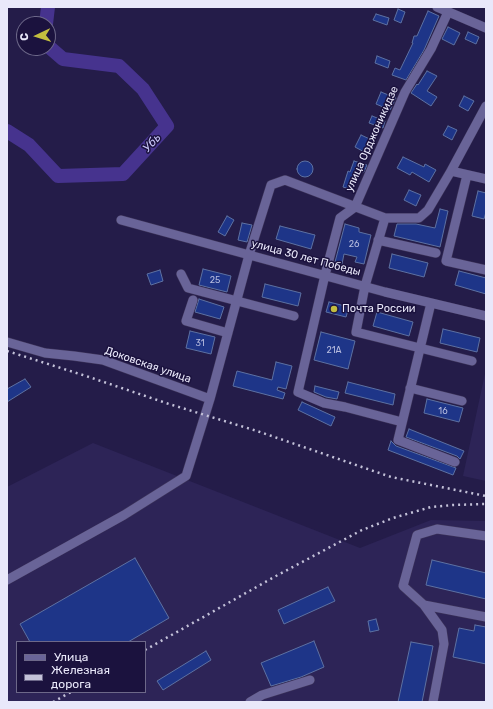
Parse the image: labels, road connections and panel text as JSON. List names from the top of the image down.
{
  "streets": {
    "street": ["улица Орджоникидзе", "улица 30 лет Победы", "Доковская улица"]
  },
  "crossings": [
    ["улица Орджоникидзе", "улица 30 лет Победы"]
  ],
  "water": ["Убь"],
  "places": ["Почта России"],
  "house_numbers": [
    "26",
    "25",
    "31",
    "21А",
    "16"
  ],
  "legend": ["Улица", "Железная дорога"],
  "north": "left"
}
